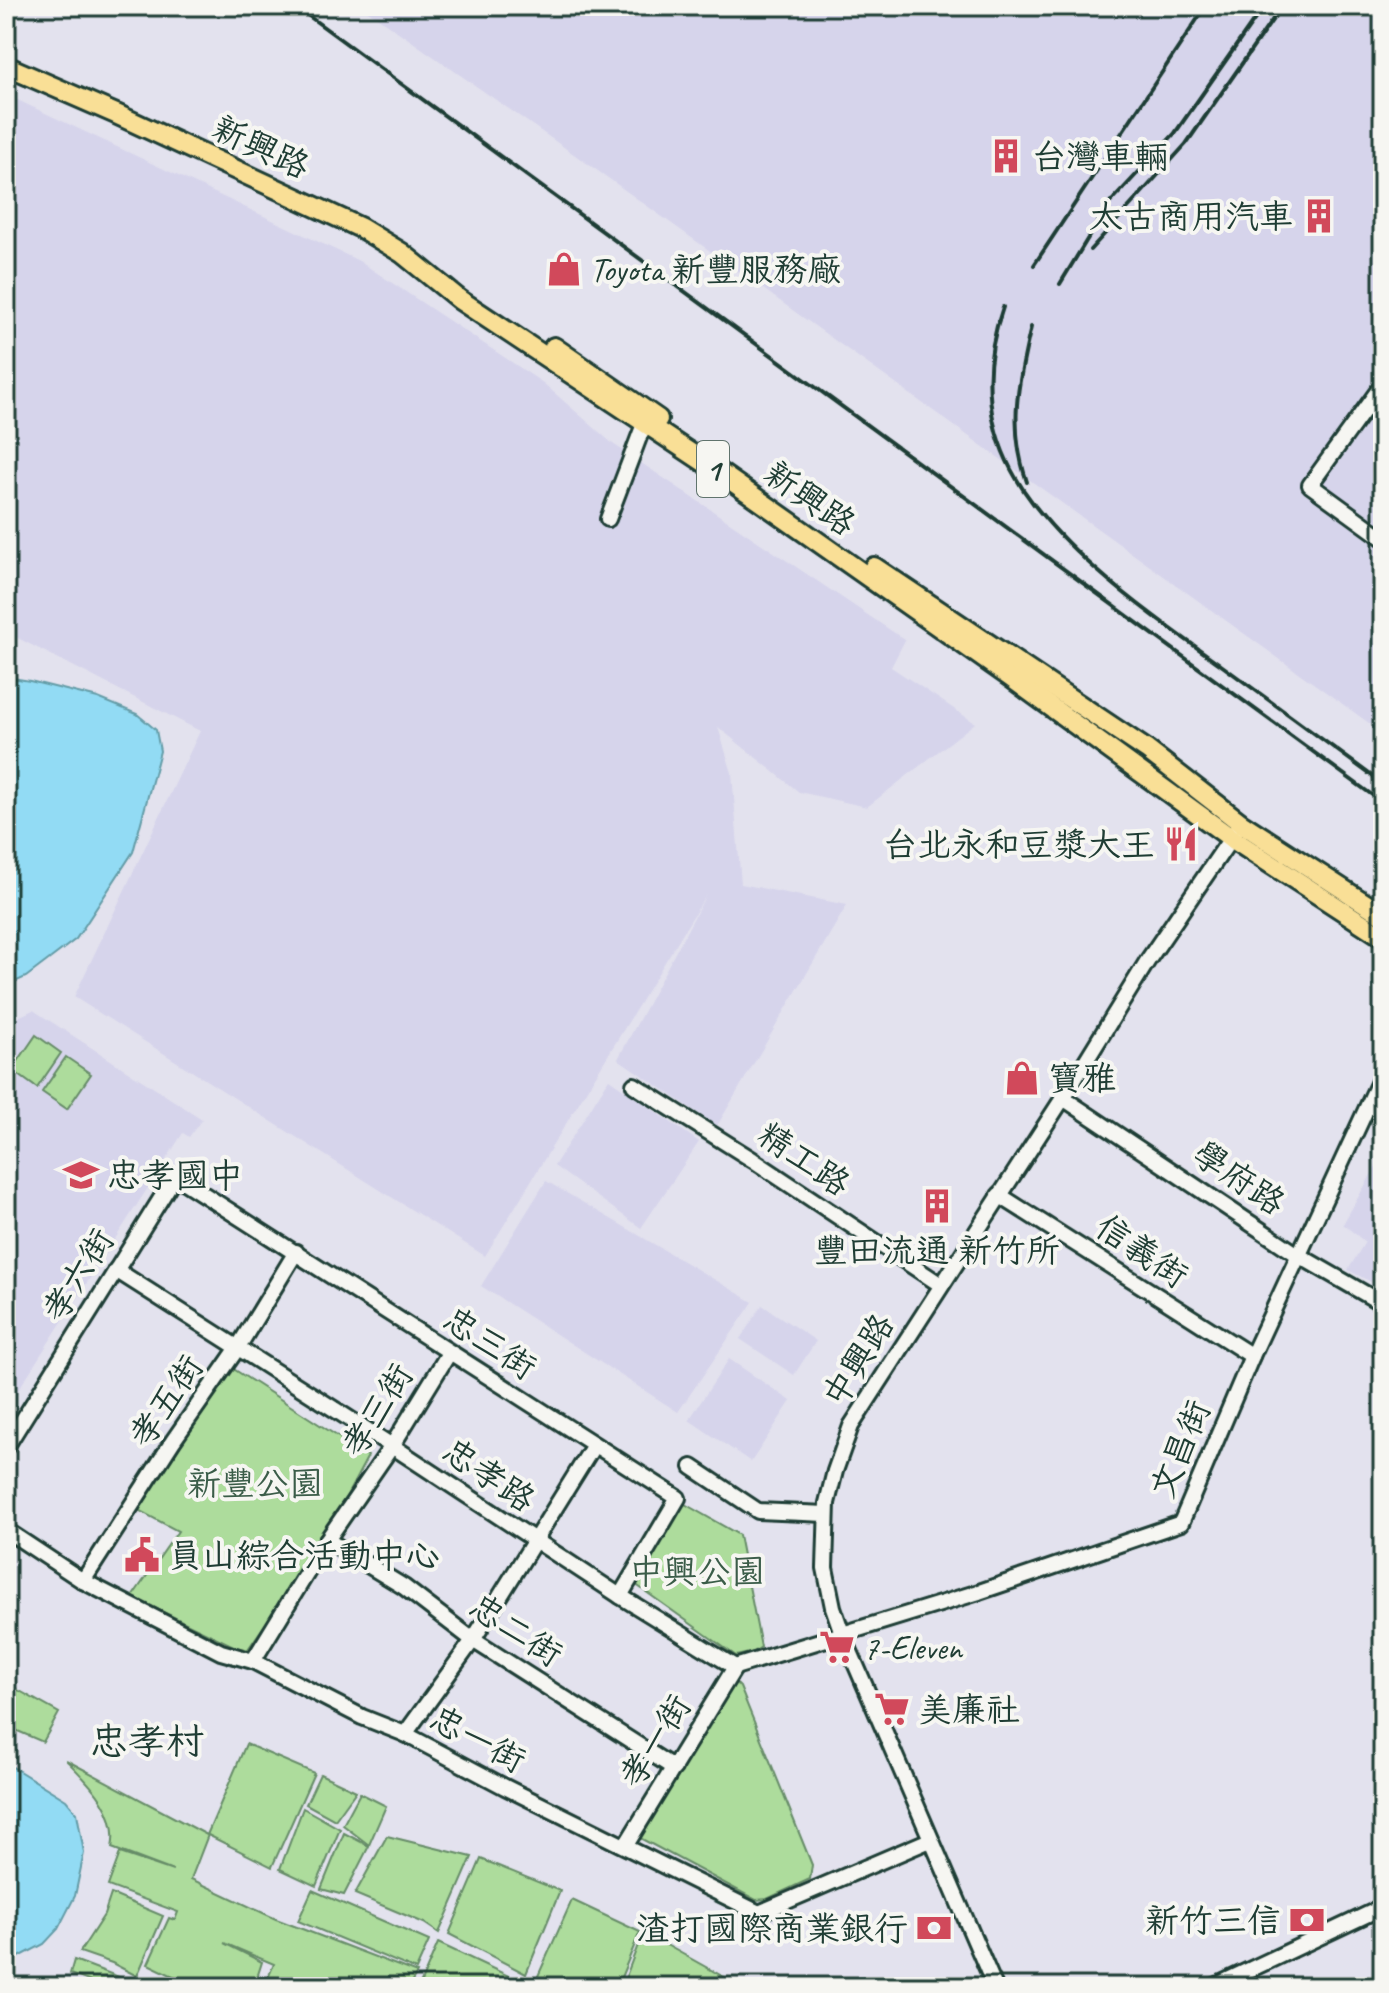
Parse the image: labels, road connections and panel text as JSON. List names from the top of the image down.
{
  "streets": {
    "main road": ["新興路", "1"],
    "street": [
      "精工路",
      "學府路",
      "信義街",
      "孝六街",
      "忠三街",
      "中興路",
      "孝五街",
      "孝三街",
      "文昌街",
      "忠孝路",
      "忠二街",
      "忠一街",
      "孝一街"
    ]
  },
  "crossings": [
    ["新興路", "中興路"],
    ["精工路", "中興路"],
    ["學府路", "中興路"],
    ["學府路", "文昌街"],
    ["信義街", "中興路"],
    ["信義街", "文昌街"],
    ["孝六街", "忠三街"],
    ["孝六街", "忠孝路"],
    ["忠三街", "孝五街"],
    ["忠三街", "孝三街"],
    ["忠三街", "忠孝路"],
    ["中興路", "文昌街"],
    ["中興路", "忠一街"],
    ["孝五街", "忠孝路"],
    ["孝五街", "忠一街"],
    ["孝三街", "忠孝路"],
    ["孝三街", "忠二街"],
    ["孝三街", "忠一街"],
    ["忠孝路", "孝一街"],
    ["忠二街", "孝一街"],
    ["忠一街", "孝一街"]
  ],
  "districts": ["忠孝村"],
  "parks": ["新豐公園", "中興公園"],
  "places": {
    "building": ["台灣車輛", "太古商用汽車", "豐田流通 新竹所"],
    "shop": ["Toyota 新豐服務廠", "寶雅"],
    "restaurant": ["台北永和豆漿大王"],
    "school or university": ["忠孝國中"],
    "public building": ["員山綜合活動中心"],
    "supermarket": ["7-Eleven", "美廉社"],
    "bank": ["新竹三信", "渣打國際商業銀行"]
  }
}
